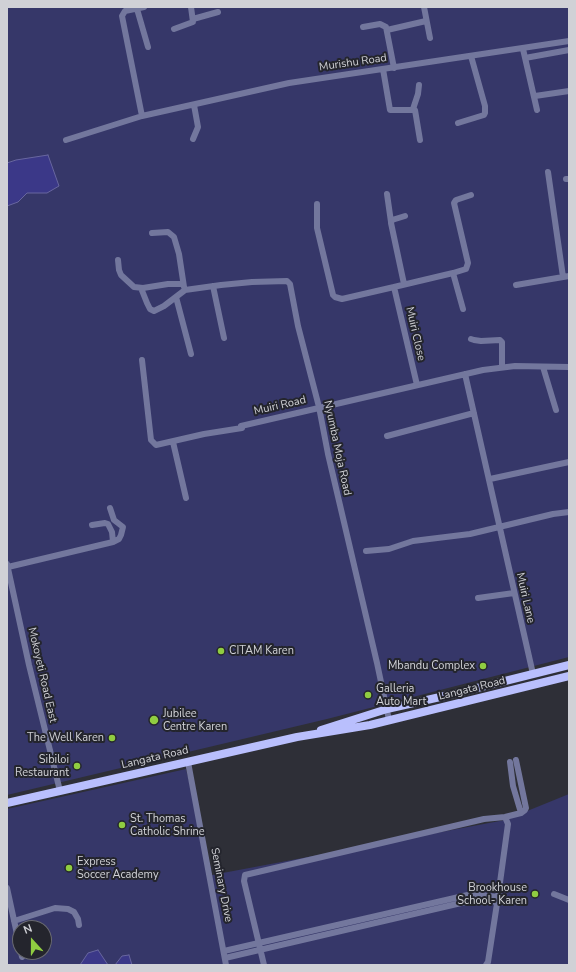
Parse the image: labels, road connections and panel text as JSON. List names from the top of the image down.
{
  "streets": {
    "main road": ["Langata Road"],
    "street": [
      "Murishu Road",
      "Muiri Close",
      "Muiri Road",
      "Nyumba Moja Road",
      "Muiri Lane",
      "Mokoyeti Road East",
      "Seminary Drive"
    ]
  },
  "crossings": [
    ["Muiri Close", "Muiri Road"],
    ["Muiri Road", "Nyumba Moja Road"],
    ["Muiri Road", "Muiri Lane"],
    ["Nyumba Moja Road", "Langata Road"],
    ["Muiri Lane", "Langata Road"],
    ["Mokoyeti Road East", "Langata Road"],
    ["Langata Road", "Seminary Drive"]
  ],
  "places": [
    "CITAM Karen",
    "Mbandu Complex",
    "Galleria Auto Mart",
    "Jubilee Centre Karen",
    "The Well Karen",
    "Sibiloi Restaurant",
    "St. Thomas Catholic Shrine",
    "Express Soccer Academy",
    "Brookhouse School- Karen"
  ],
  "north": "top"
}
